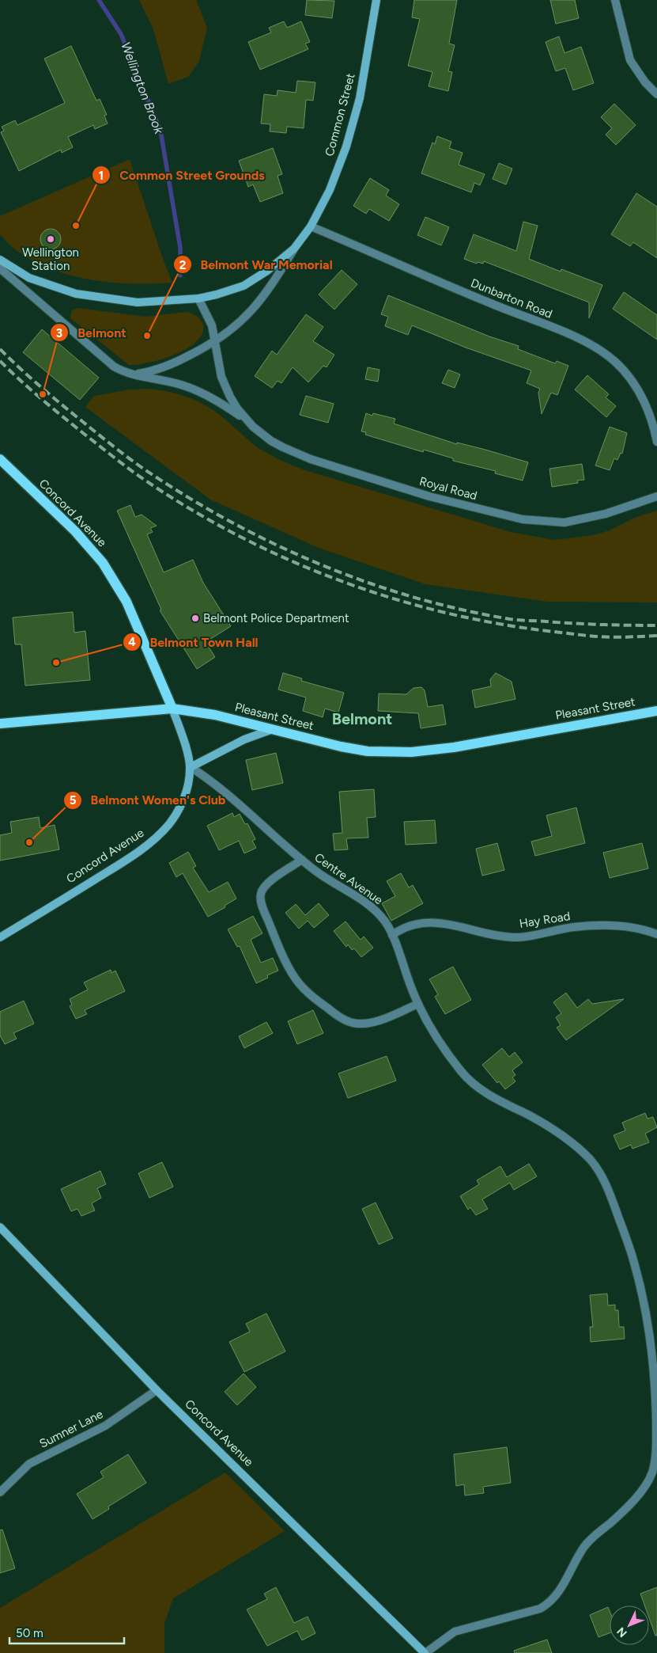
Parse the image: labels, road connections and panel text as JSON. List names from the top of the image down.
{
  "streets": {
    "main road": ["Common Street", "Concord Avenue", "Pleasant Street"],
    "street": [
      "Dunbarton Road",
      "Royal Road",
      "Centre Avenue",
      "Hay Road",
      "Sumner Lane"
    ]
  },
  "crossings": [
    ["Common Street", "Dunbarton Road"],
    ["Common Street", "Royal Road"],
    ["Concord Avenue", "Pleasant Street"],
    ["Concord Avenue", "Centre Avenue"],
    ["Concord Avenue", "Sumner Lane"],
    ["Centre Avenue", "Hay Road"]
  ],
  "districts": ["Belmont"],
  "water": ["Wellington Brook"],
  "places": [
    "Common Street Grounds",
    "Wellington Station",
    "Belmont War Memorial",
    "Belmont",
    "Belmont Police Department",
    "Belmont Town Hall",
    "Belmont Women's Club"
  ],
  "scale_bar": "50 m",
  "north": "bottom left"
}
